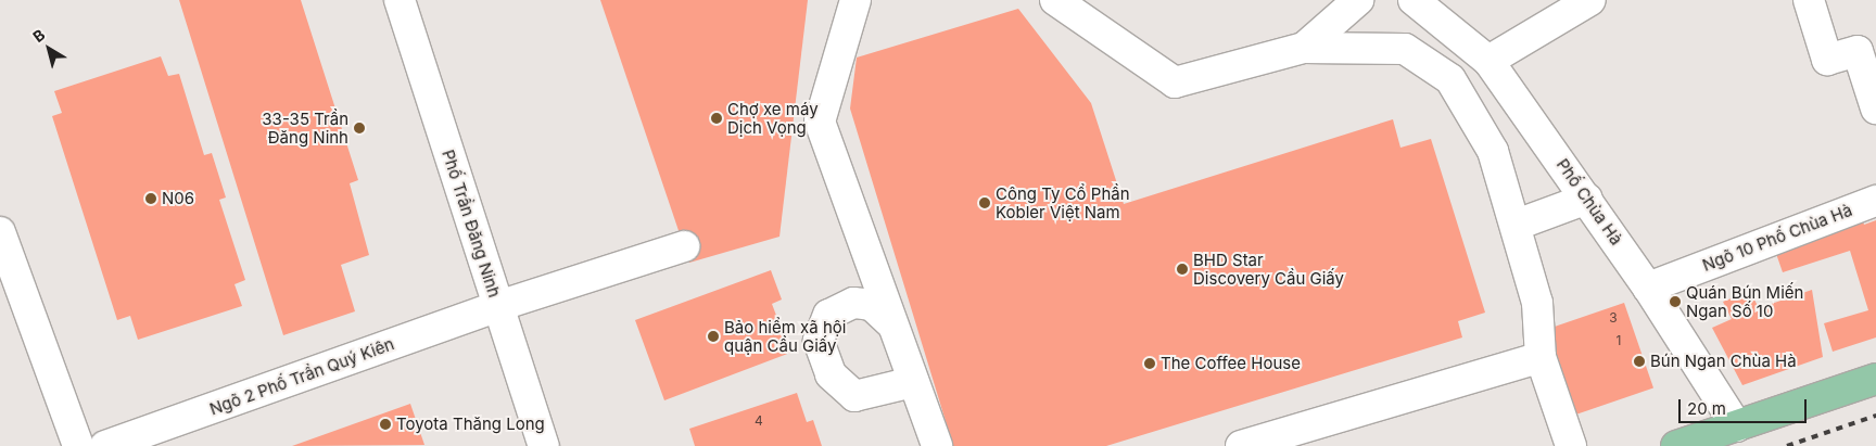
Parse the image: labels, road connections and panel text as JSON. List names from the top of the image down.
{
  "streets": {
    "street": [
      "Phố Chùa Hà",
      "Phố Trần Đăng Ninh",
      "Ngõ 10 Phố Chùa Hà",
      "Ngõ 2 Phố Trần Quý Kiên"
    ]
  },
  "crossings": [
    ["Phố Chùa Hà", "Ngõ 10 Phố Chùa Hà"],
    ["Phố Trần Đăng Ninh", "Ngõ 2 Phố Trần Quý Kiên"]
  ],
  "places": [
    "Chợ xe máy Dịch Vọng",
    "33-35 Trần Đăng Ninh",
    "N06",
    "Công Ty Cổ Phần Kobler Việt Nam",
    "BHD Star Discovery Cầu Giấy",
    "Quán Bún Miến Ngan Số 10",
    "Bảo hiểm xã hội quận Cầu Giấy",
    "Bún Ngan Chùa Hà",
    "The Coffee House",
    "Toyota Thăng Long"
  ],
  "house_numbers": ["3", "1", "4"],
  "scale_bar": "20 m",
  "north": "top left"
}
